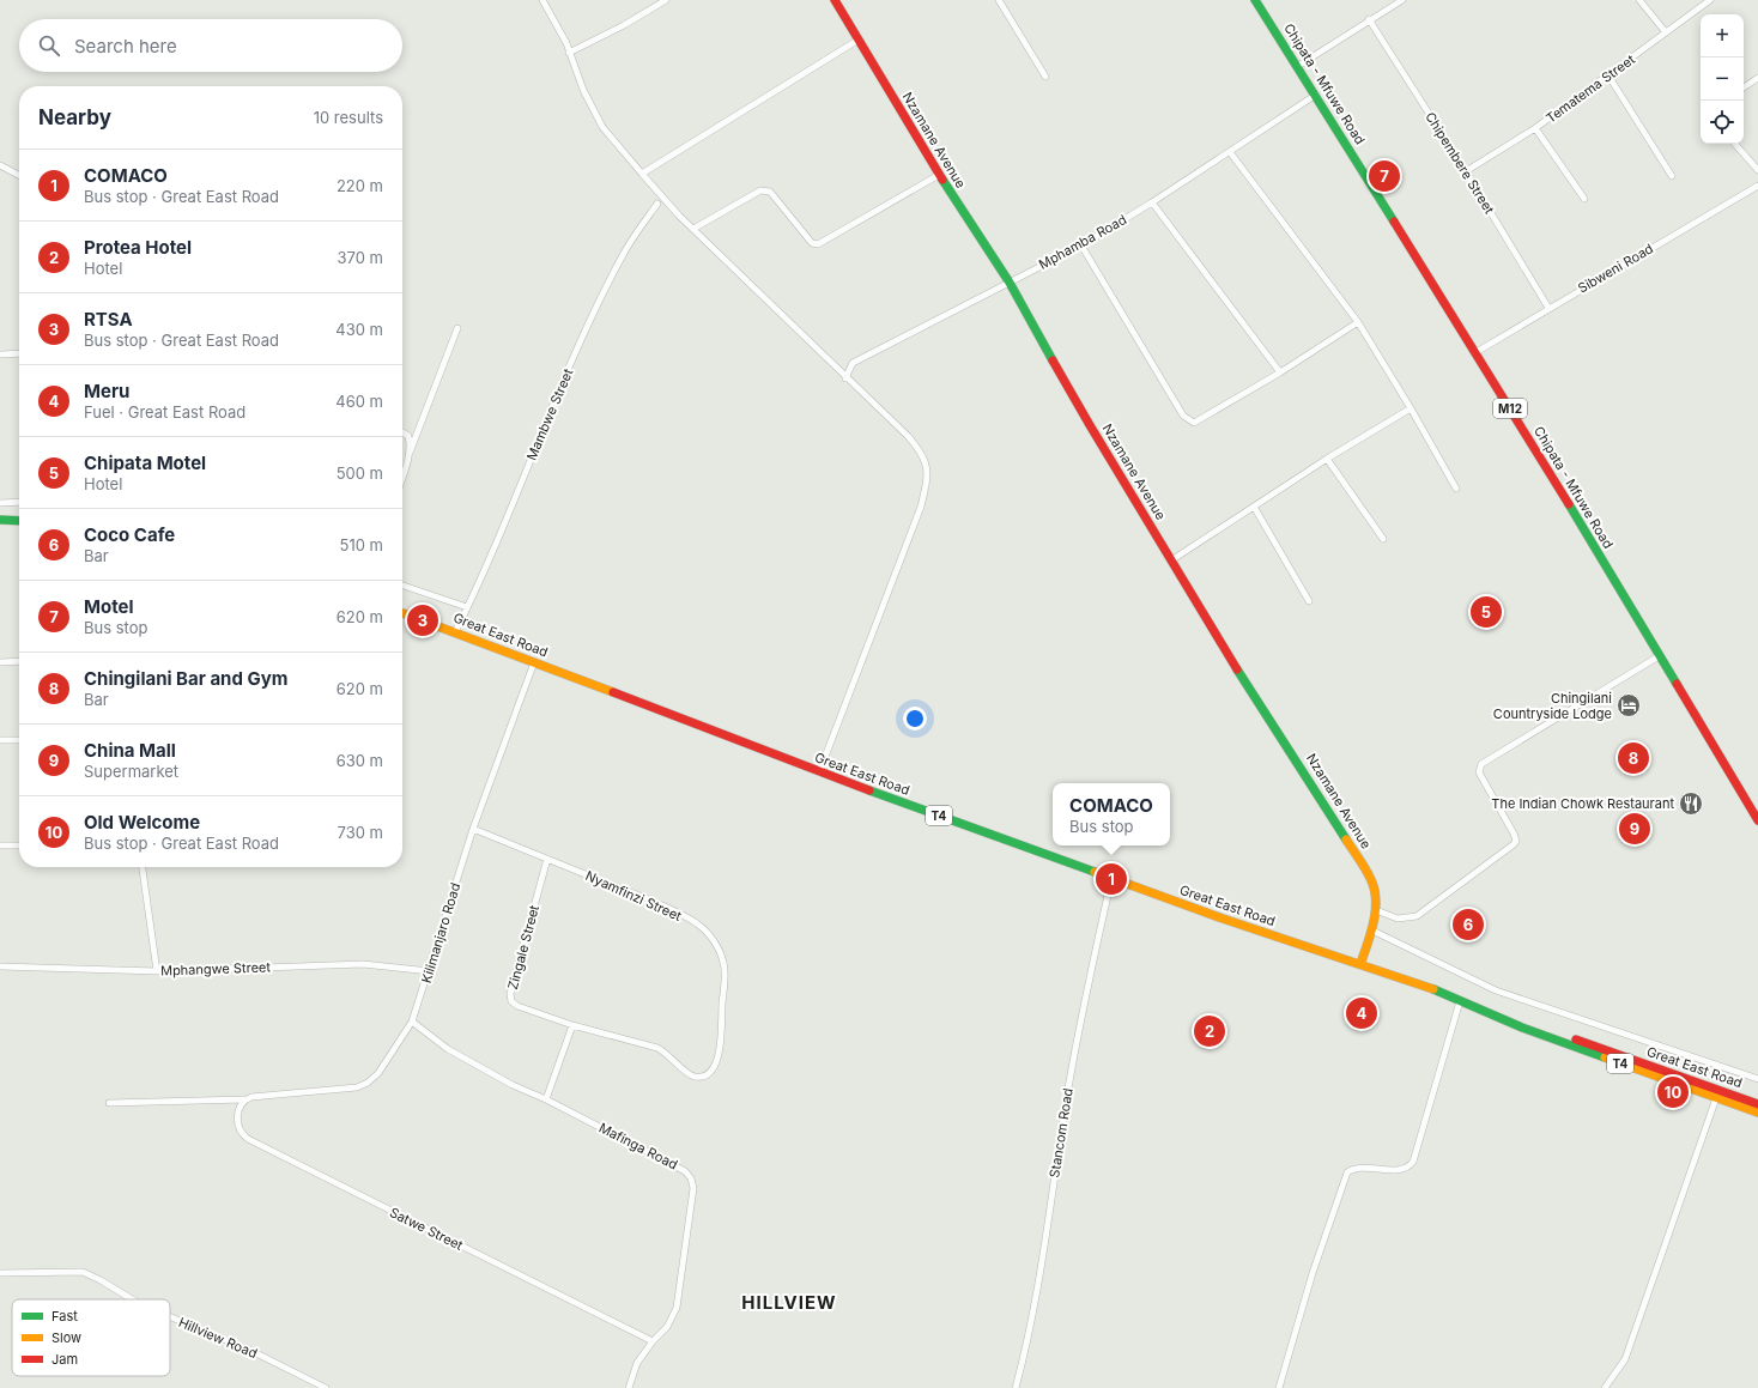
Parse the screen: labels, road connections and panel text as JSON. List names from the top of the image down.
{
  "streets": {
    "main road": [
      "Chipata - Mfuwe Road",
      "Nzamane Avenue",
      "M12",
      "Great East Road",
      "T4"
    ],
    "street": [
      "Tematema Street",
      "Chipembere Street",
      "Mphamba Road",
      "Sibweni Road",
      "Mambwe Street",
      "Nyamfinzi Street",
      "Kilimanjaro Road",
      "Zingale Street",
      "Mphangwe Street",
      "Stancom Road",
      "Mafinga Road",
      "Satwe Street",
      "Hillview Road"
    ]
  },
  "crossings": [
    ["Chipata - Mfuwe Road", "Mphamba Road"],
    ["Chipata - Mfuwe Road", "Sibweni Road"],
    ["Tematema Street", "Chipembere Street"],
    ["Nzamane Avenue", "Mphamba Road"],
    ["Nzamane Avenue", "Great East Road"],
    ["Chipembere Street", "Sibweni Road"],
    ["Mambwe Street", "Great East Road"],
    ["Great East Road", "Kilimanjaro Road"],
    ["Great East Road", "Stancom Road"],
    ["Nyamfinzi Street", "Kilimanjaro Road"],
    ["Nyamfinzi Street", "Zingale Street"],
    ["Kilimanjaro Road", "Mphangwe Street"],
    ["Kilimanjaro Road", "Mafinga Road"],
    ["Kilimanjaro Road", "Satwe Street"],
    ["Mafinga Road", "Satwe Street"]
  ],
  "districts": ["HILLVIEW"],
  "places": {
    "hotel": ["Chingilani Countryside Lodge"],
    "restaurant": ["The Indian Chowk Restaurant"]
  },
  "legend": ["Fast", "Slow", "Jam"],
  "page": {
    "map_buttons": ["+", "−"],
    "search": "Search here",
    "heading": ["Nearby", "10 results"],
    "list": [
      {
        "mark": "1",
        "name": "COMACO",
        "note": "Bus stop · Great East Road",
        "value": "220 m"
      },
      {
        "mark": "2",
        "name": "Protea Hotel",
        "note": "Hotel",
        "value": "370 m"
      },
      {
        "mark": "3",
        "name": "RTSA",
        "note": "Bus stop · Great East Road",
        "value": "430 m"
      },
      {
        "mark": "4",
        "name": "Meru",
        "note": "Fuel · Great East Road",
        "value": "460 m"
      },
      {
        "mark": "5",
        "name": "Chipata Motel",
        "note": "Hotel",
        "value": "500 m"
      },
      {
        "mark": "6",
        "name": "Coco Cafe",
        "note": "Bar",
        "value": "510 m"
      },
      {
        "mark": "7",
        "name": "Motel",
        "note": "Bus stop",
        "value": "620 m"
      },
      {
        "mark": "8",
        "name": "Chingilani Bar and Gym",
        "note": "Bar",
        "value": "620 m"
      },
      {
        "mark": "9",
        "name": "China Mall",
        "note": "Supermarket",
        "value": "630 m"
      },
      {
        "mark": "10",
        "name": "Old Welcome",
        "note": "Bus stop · Great East Road",
        "value": "730 m"
      }
    ],
    "pins": [
      "7",
      "5",
      "3",
      "8",
      "9",
      "1",
      "6",
      "4",
      "2",
      "10"
    ],
    "popup": ["COMACO", "Bus stop"]
  }
}
